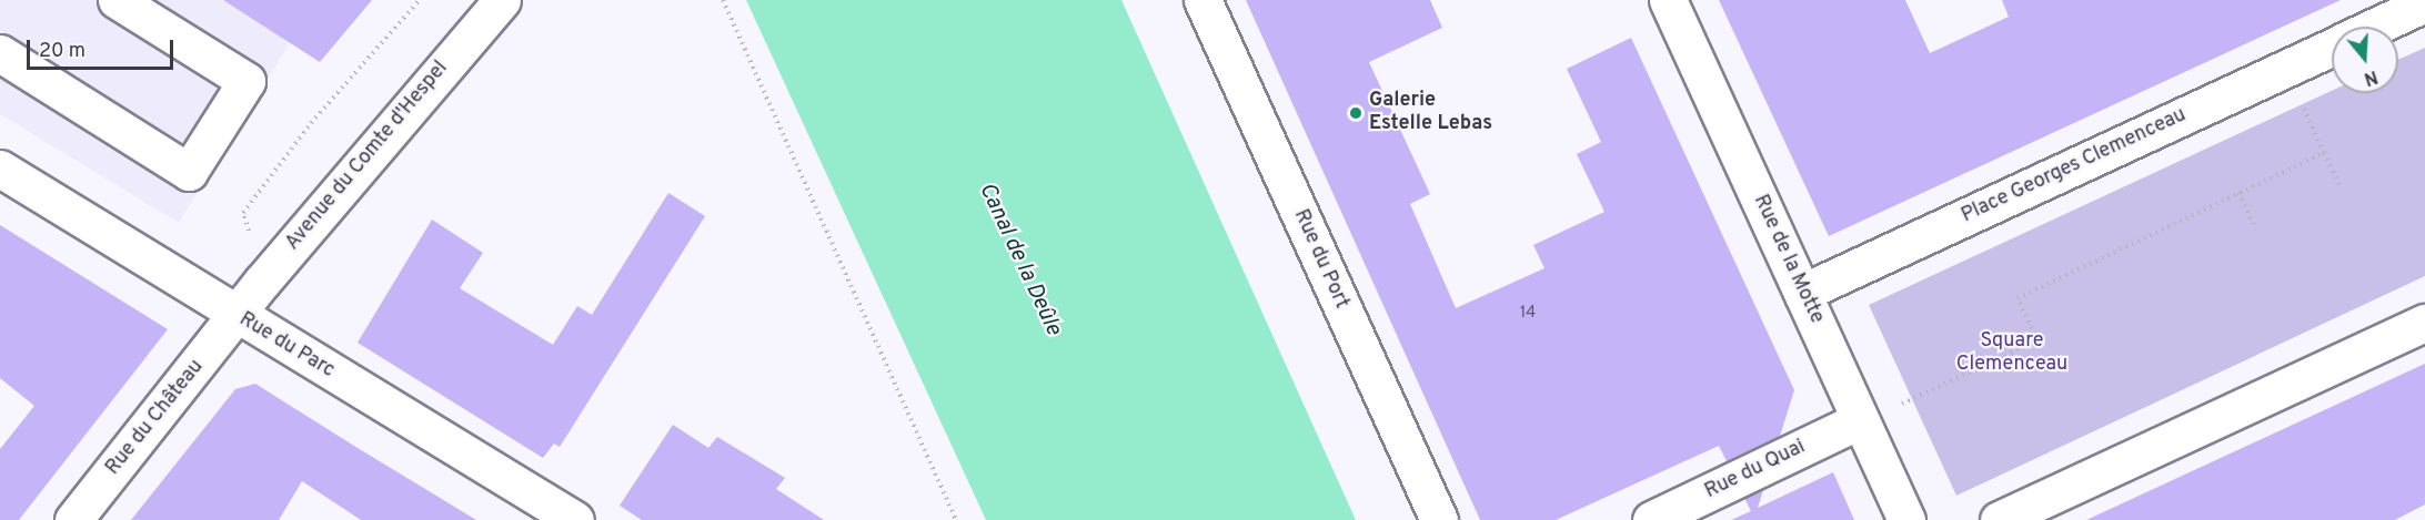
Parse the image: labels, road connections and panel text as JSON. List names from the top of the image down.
{
  "streets": {
    "street": [
      "Avenue du Comte d'Hespel",
      "Place Georges Clemenceau",
      "Rue du Port",
      "Rue de la Motte",
      "Rue du Parc",
      "Rue du Château",
      "Rue du Quai"
    ]
  },
  "crossings": [
    ["Avenue du Comte d'Hespel", "Rue du Parc"],
    ["Avenue du Comte d'Hespel", "Rue du Château"],
    ["Place Georges Clemenceau", "Rue de la Motte"],
    ["Rue de la Motte", "Rue du Quai"],
    ["Rue du Parc", "Rue du Château"]
  ],
  "water": ["Canal de la Deûle"],
  "parks": ["Square Clemenceau"],
  "places": ["Galerie Estelle Lebas"],
  "house_numbers": ["14"],
  "scale_bar": "20 m",
  "north": "bottom"
}
